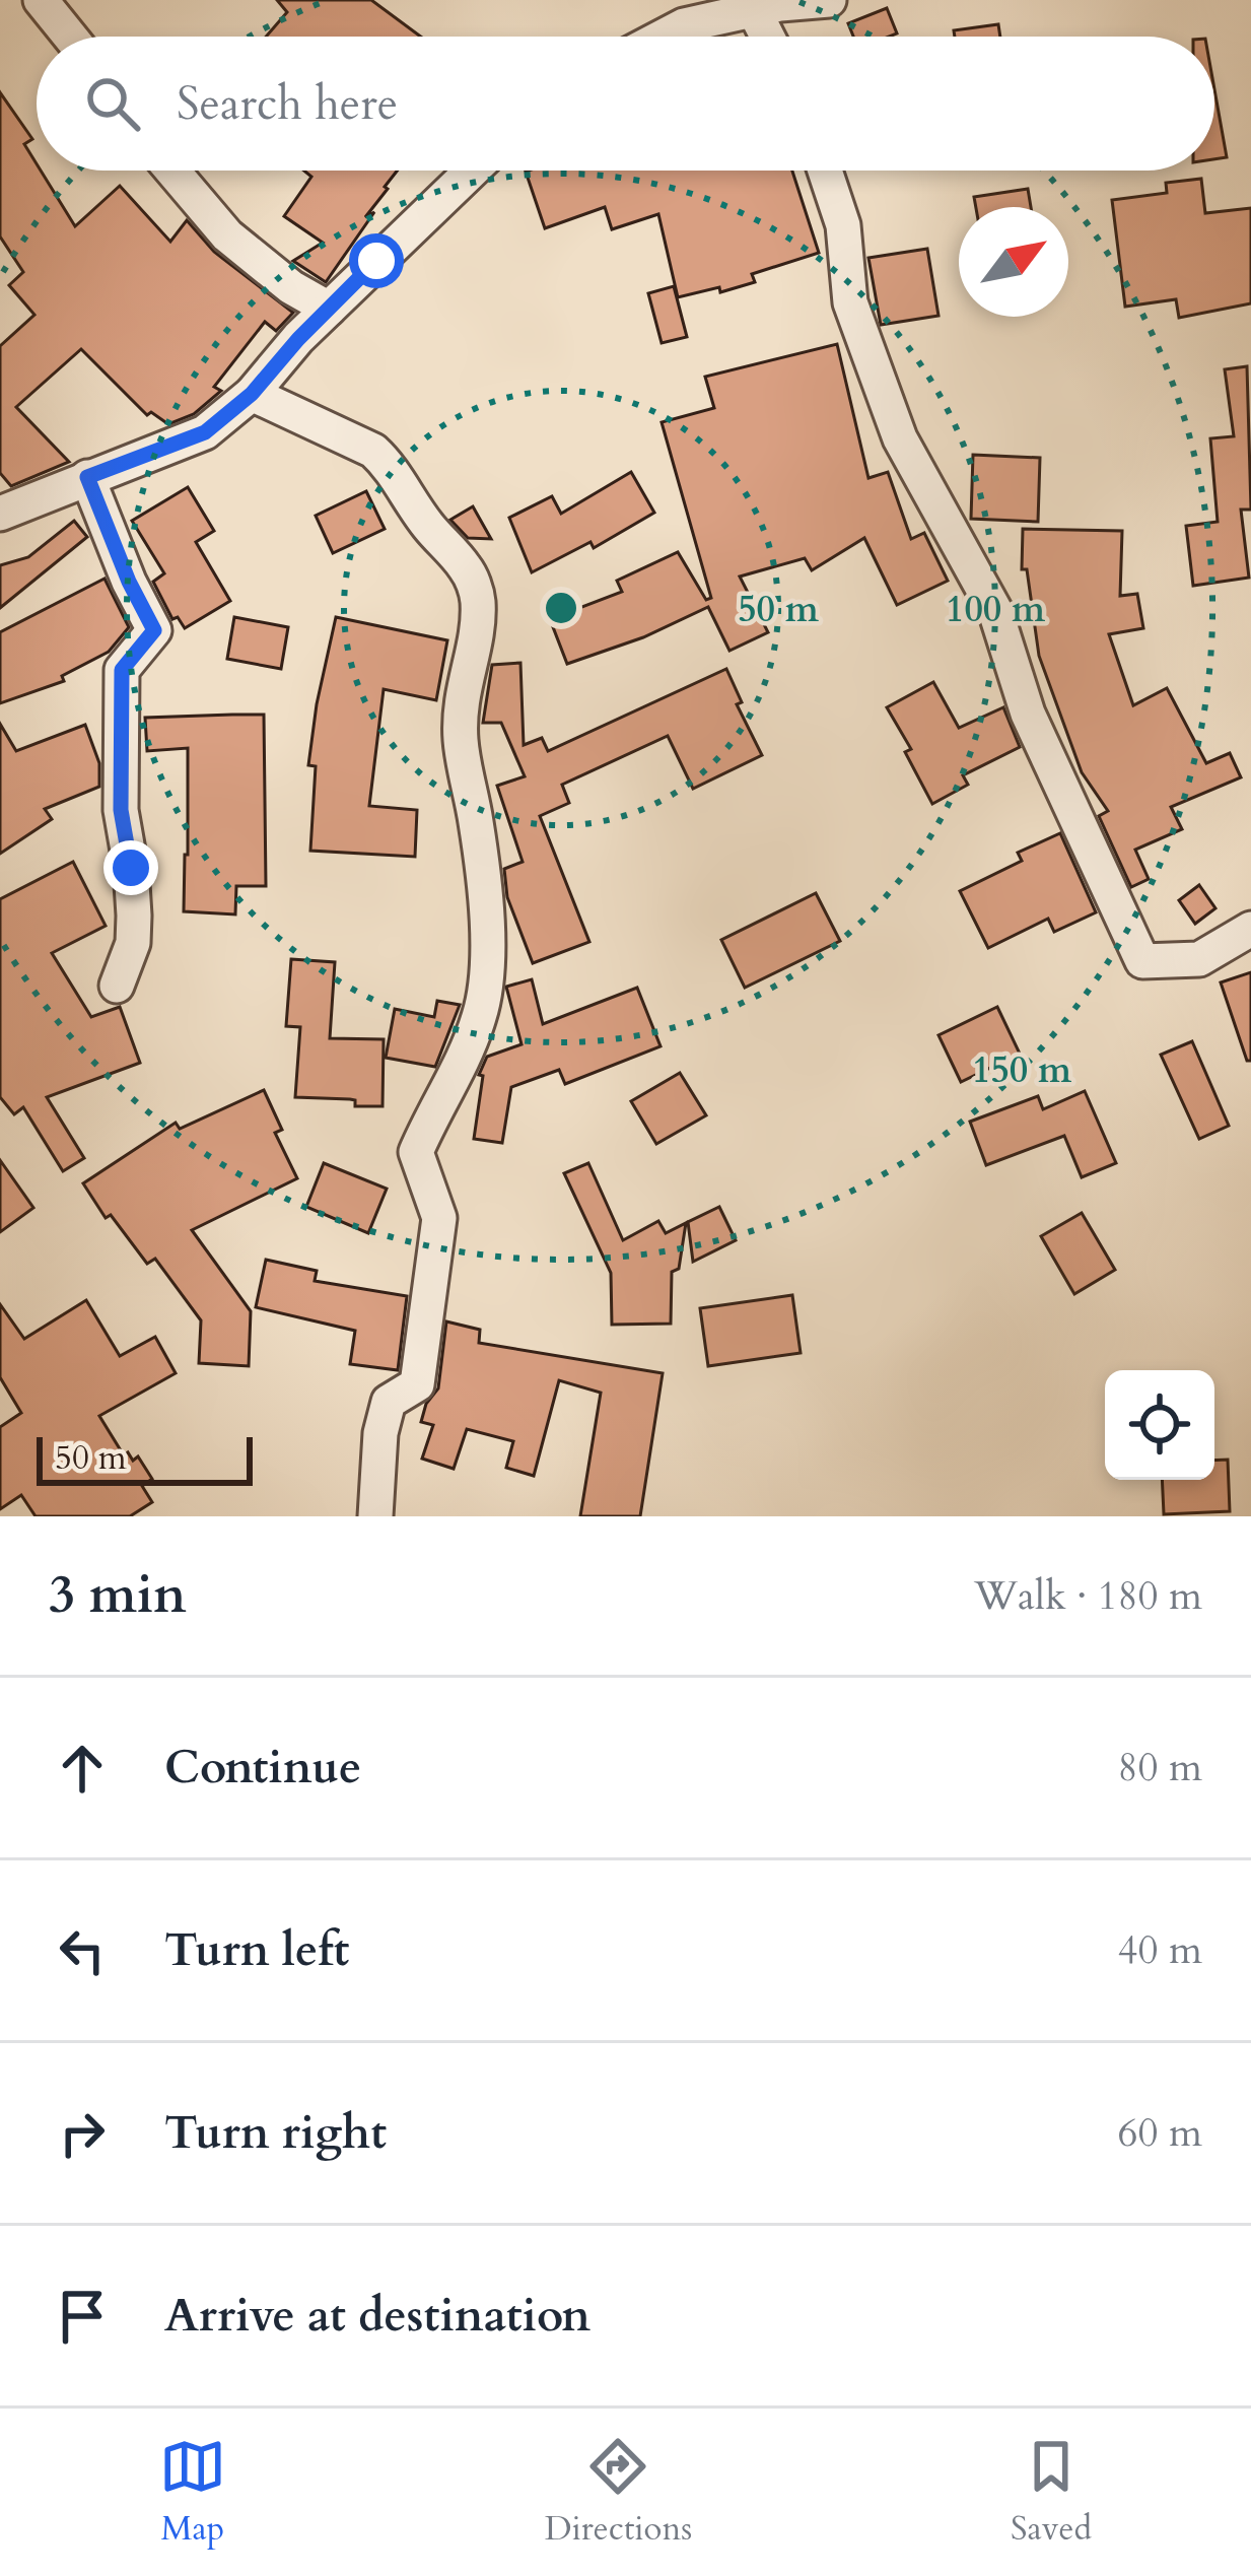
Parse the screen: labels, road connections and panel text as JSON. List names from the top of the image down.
{
  "scale_bar": "50 m",
  "north": "top right",
  "page": {
    "search": "Search here",
    "scale": "50 m",
    "heading": ["3 min", "Walk · 180 m"],
    "list": [
      ["Continue", "80 m"],
      ["Turn left", "40 m"],
      ["Turn right", "60 m"],
      "Arrive at destination"
    ],
    "nav": ["Map", "Directions", "Saved"]
  },
  "rings": ["50 m", "100 m", "150 m"]
}
